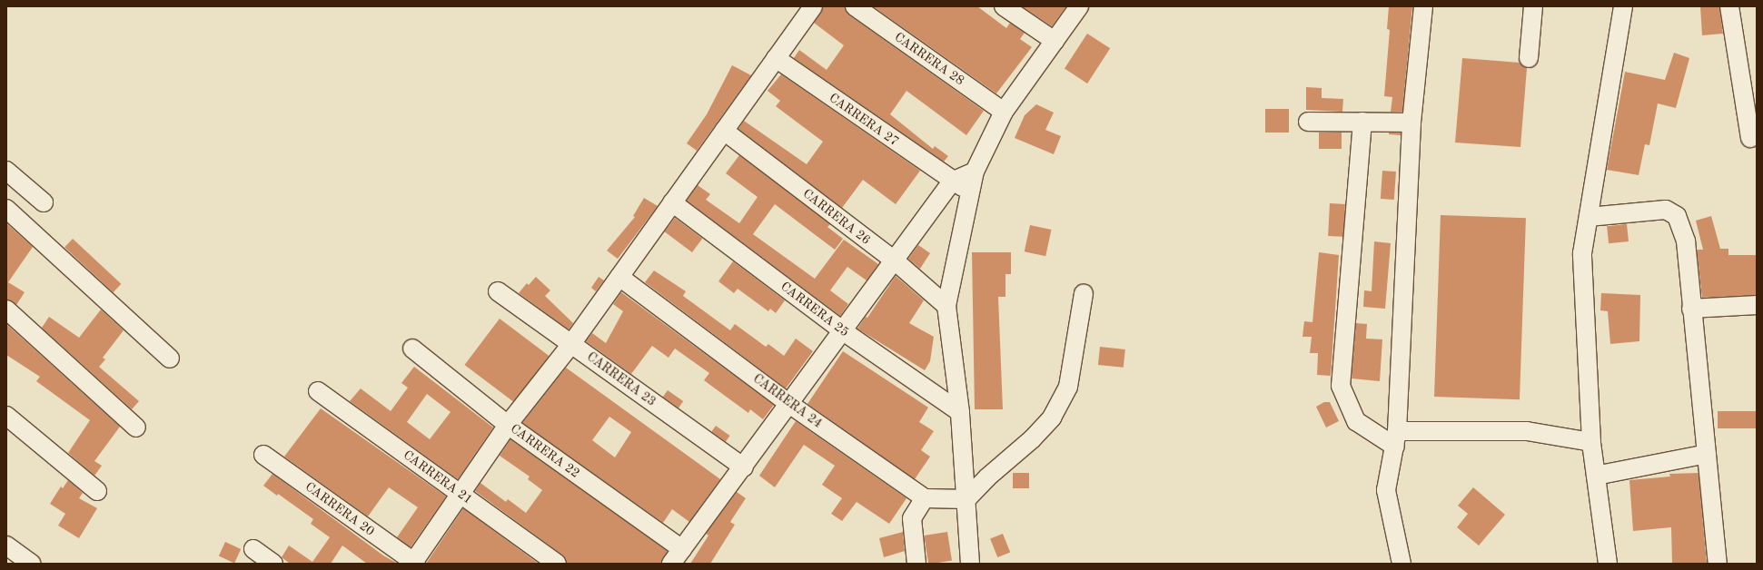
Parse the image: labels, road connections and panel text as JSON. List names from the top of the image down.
{
  "streets": {
    "street": [
      "CARRERA 28",
      "CARRERA 27",
      "CARRERA 26",
      "CARRERA 25",
      "CARRERA 23",
      "CARRERA 24",
      "CARRERA 22",
      "CARRERA 21",
      "CARRERA 20"
    ]
  }
}
